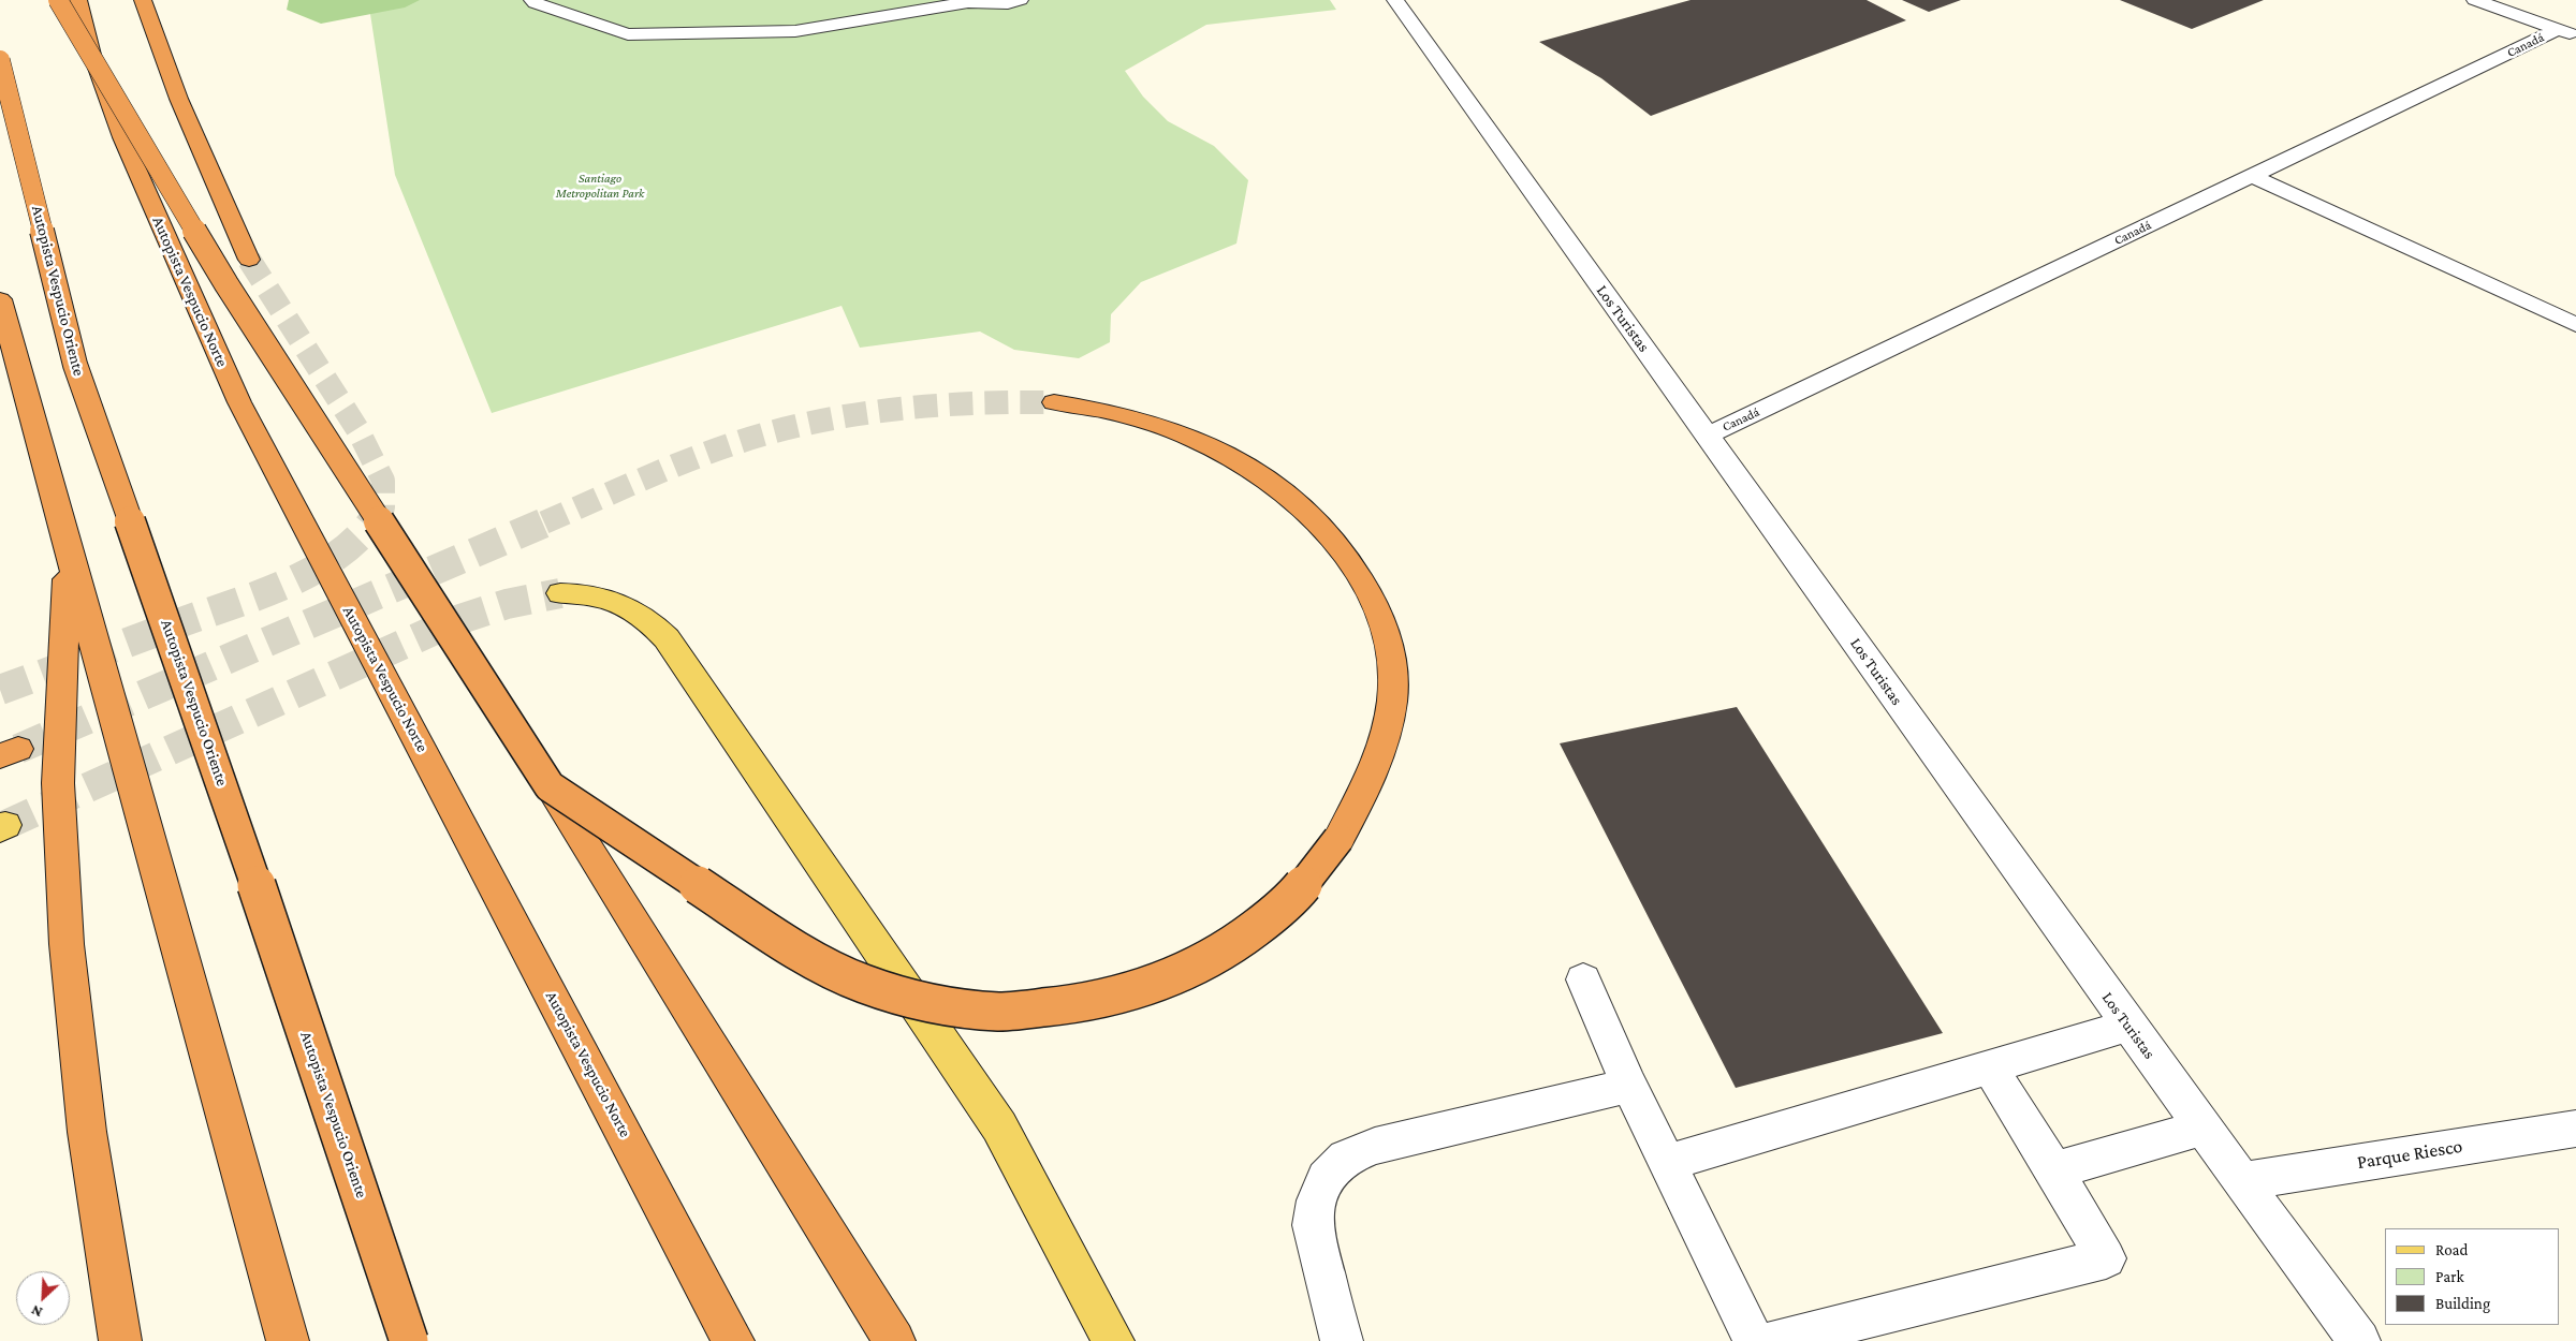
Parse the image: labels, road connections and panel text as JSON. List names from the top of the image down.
{
  "streets": {
    "highway": ["Autopista Vespucio Oriente", "Autopista Vespucio Norte"],
    "street": ["Canadá", "Los Turistas", "Parque Riesco"]
  },
  "crossings": [
    ["Canadá", "Los Turistas"],
    ["Los Turistas", "Parque Riesco"]
  ],
  "parks": ["Santiago Metropolitan Park"],
  "legend": ["Road", "Park", "Building"],
  "north": "bottom left"
}
